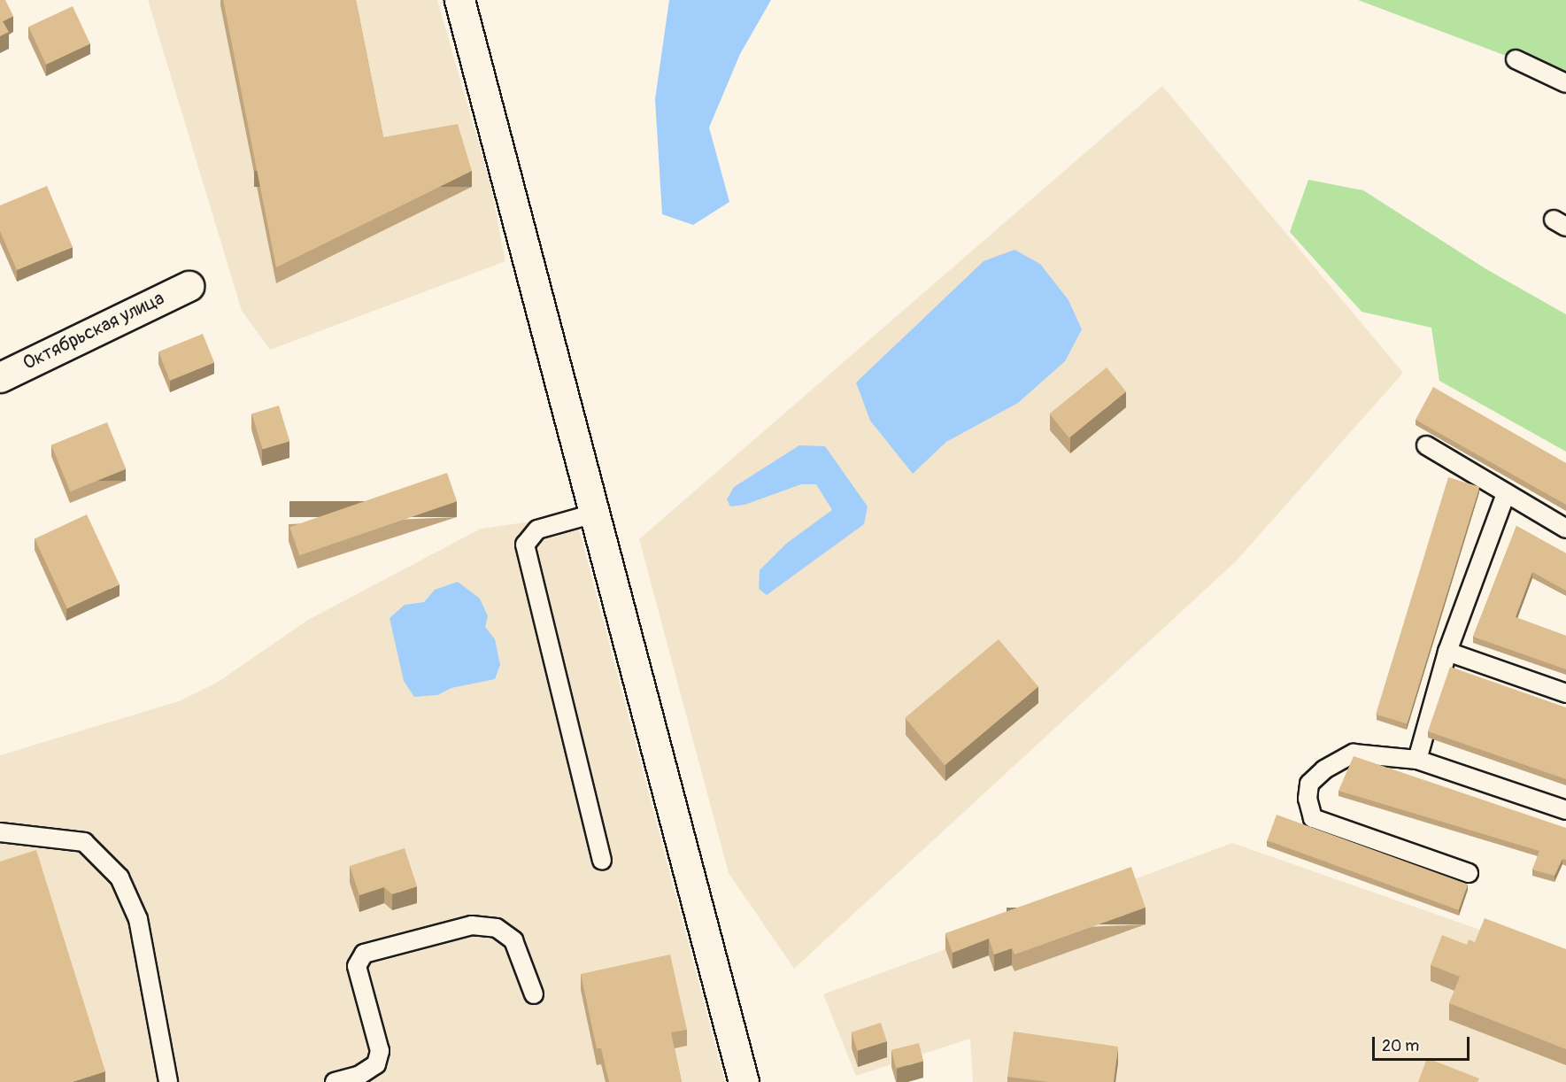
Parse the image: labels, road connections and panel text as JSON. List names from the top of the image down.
{
  "streets": {
    "street": ["Октябрьская улица"]
  },
  "scale_bar": "20 m"
}
